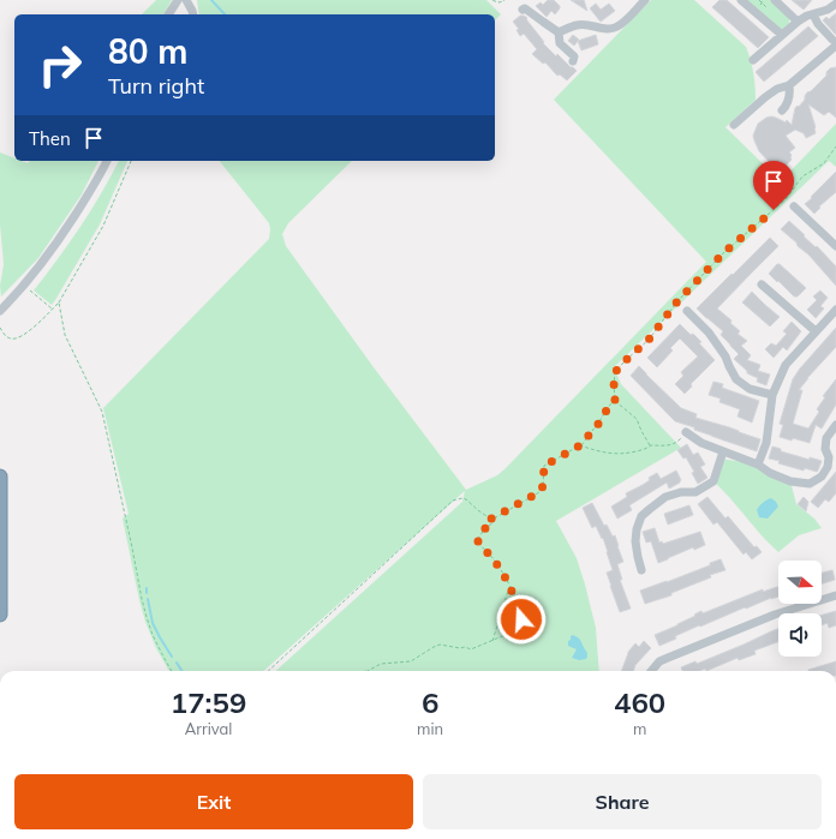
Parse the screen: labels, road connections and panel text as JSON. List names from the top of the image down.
{
  "north": "right",
  "page": {
    "turn": ["80 m", "Turn right"],
    "then": "Then",
    "eta": [
      "17:59",
      "Arrival",
      "6",
      "min",
      "460",
      "m"
    ],
    "buttons": ["Exit", "Share"]
  }
}
